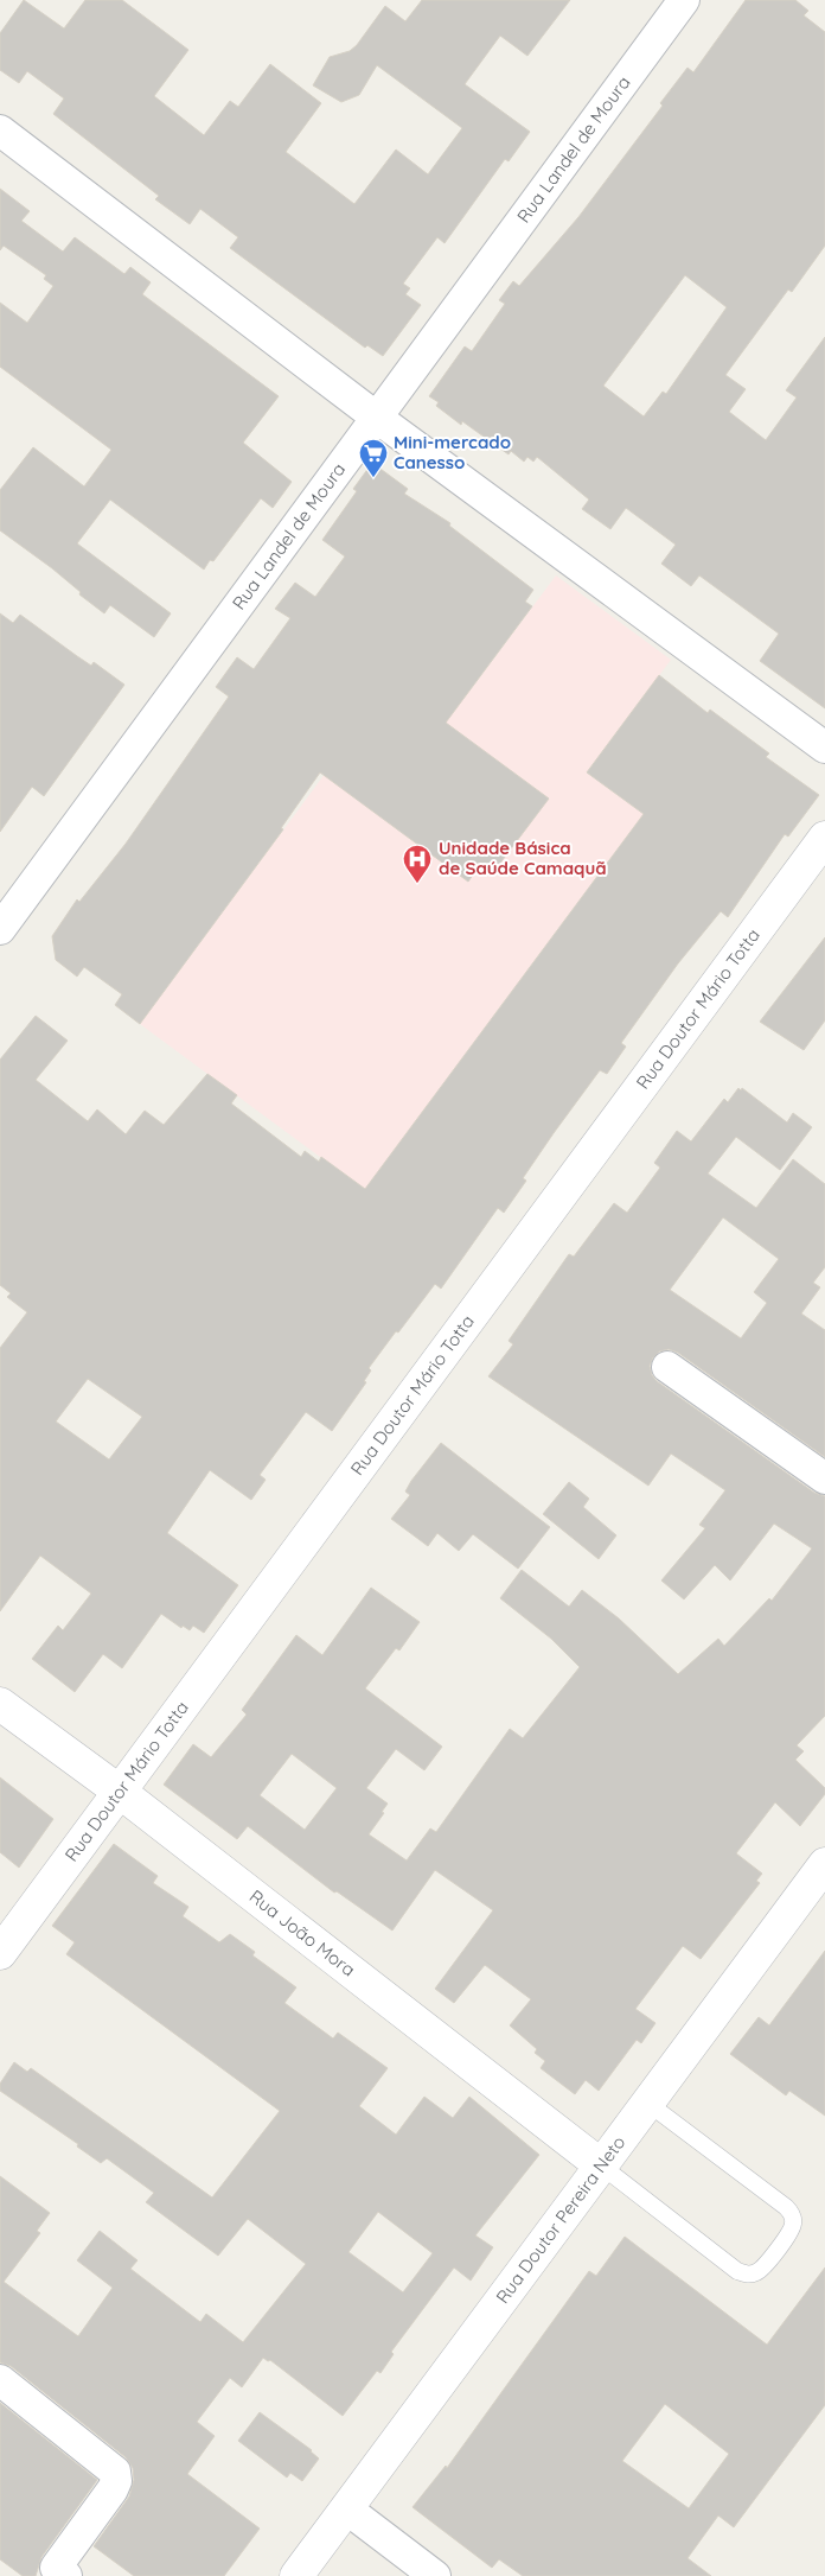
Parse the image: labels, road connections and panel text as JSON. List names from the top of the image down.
{
  "streets": {
    "street": [
      "Rua Landel de Moura",
      "Rua Doutor Mário Totta",
      "Rua João Mora",
      "Rua Doutor Pereira Neto"
    ]
  },
  "crossings": [
    ["Rua Doutor Mário Totta", "Rua João Mora"],
    ["Rua João Mora", "Rua Doutor Pereira Neto"]
  ],
  "places": {
    "supermarket": ["Mini-mercado Canesso"],
    "hospital": ["Unidade Básica de Saúde Camaquã"]
  }
}
